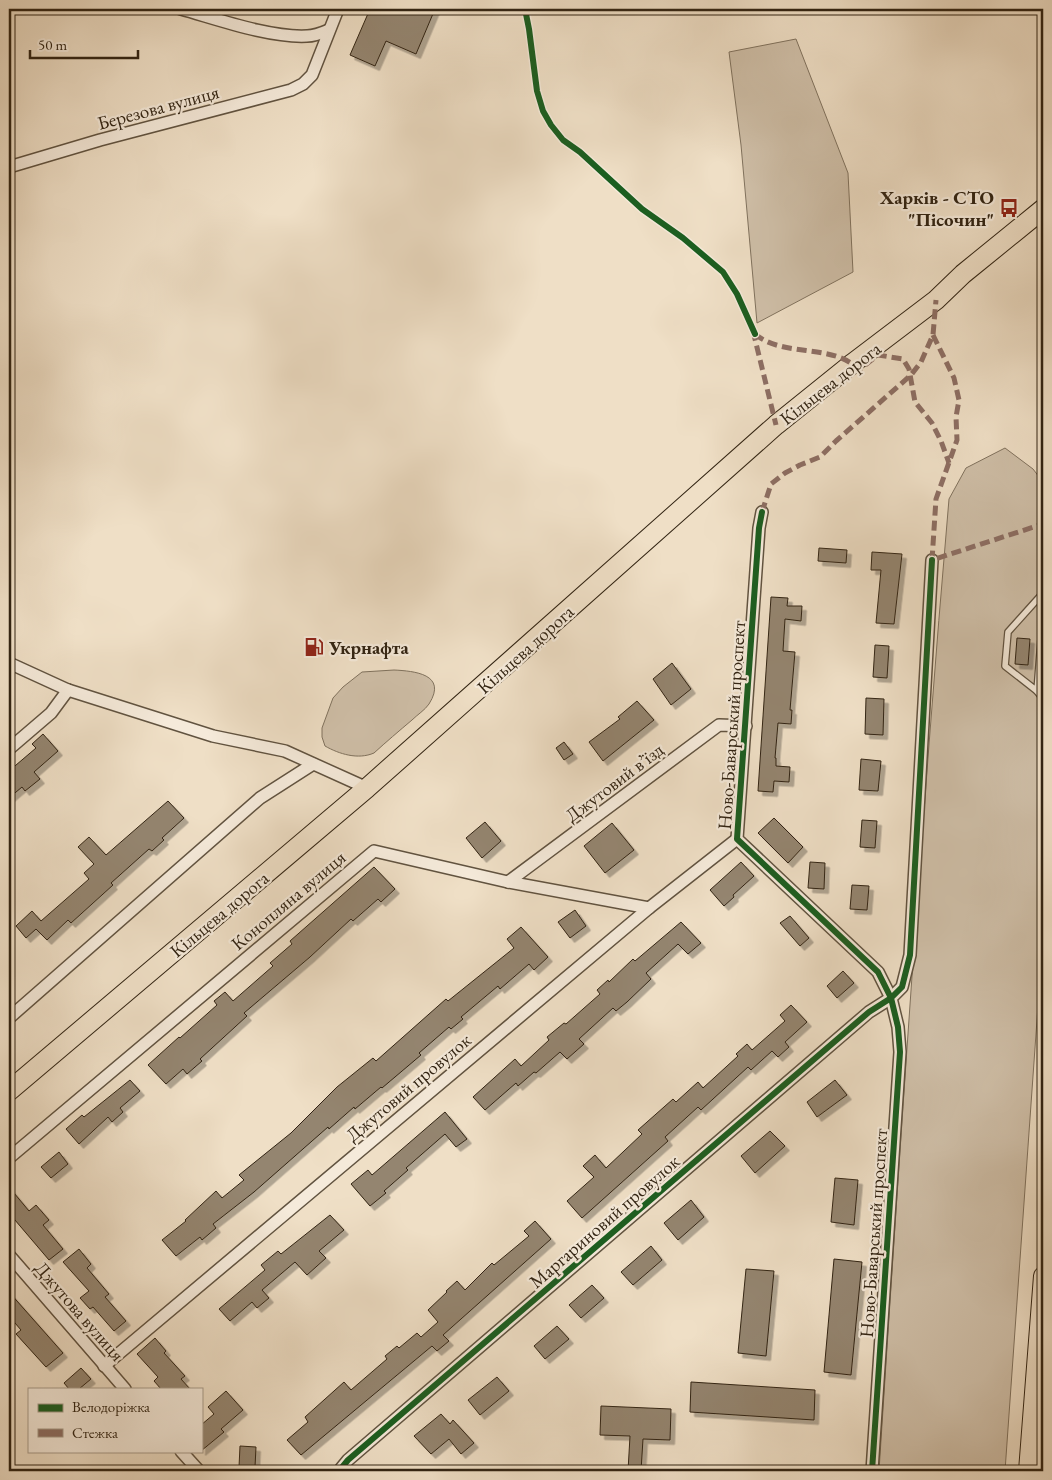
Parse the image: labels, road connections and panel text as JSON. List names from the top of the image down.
{
  "streets": {
    "highway": ["Кільцева дорога"],
    "street": [
      "Березова вулиця",
      "Ново-Баварський проспект",
      "Джутовий в’їзд",
      "Конопляна вулиця",
      "Джутовий провулок",
      "Маргариновий провулок",
      "Джутова вулиця"
    ]
  },
  "crossings": [
    ["Ново-Баварський проспект", "Джутовий в’їзд"],
    ["Ново-Баварський проспект", "Джутовий провулок"],
    ["Ново-Баварський проспект", "Маргариновий провулок"],
    ["Джутовий в’їзд", "Конопляна вулиця"],
    ["Конопляна вулиця", "Джутовий провулок"],
    ["Джутовий провулок", "Джутова вулиця"]
  ],
  "places": {
    "bus stop": ["Харків - СТО \"Пісочин\""],
    "fuel station": ["Укрнафта"]
  },
  "legend": ["Велодоріжка", "Стежка"],
  "scale_bar": "50 m"
}
